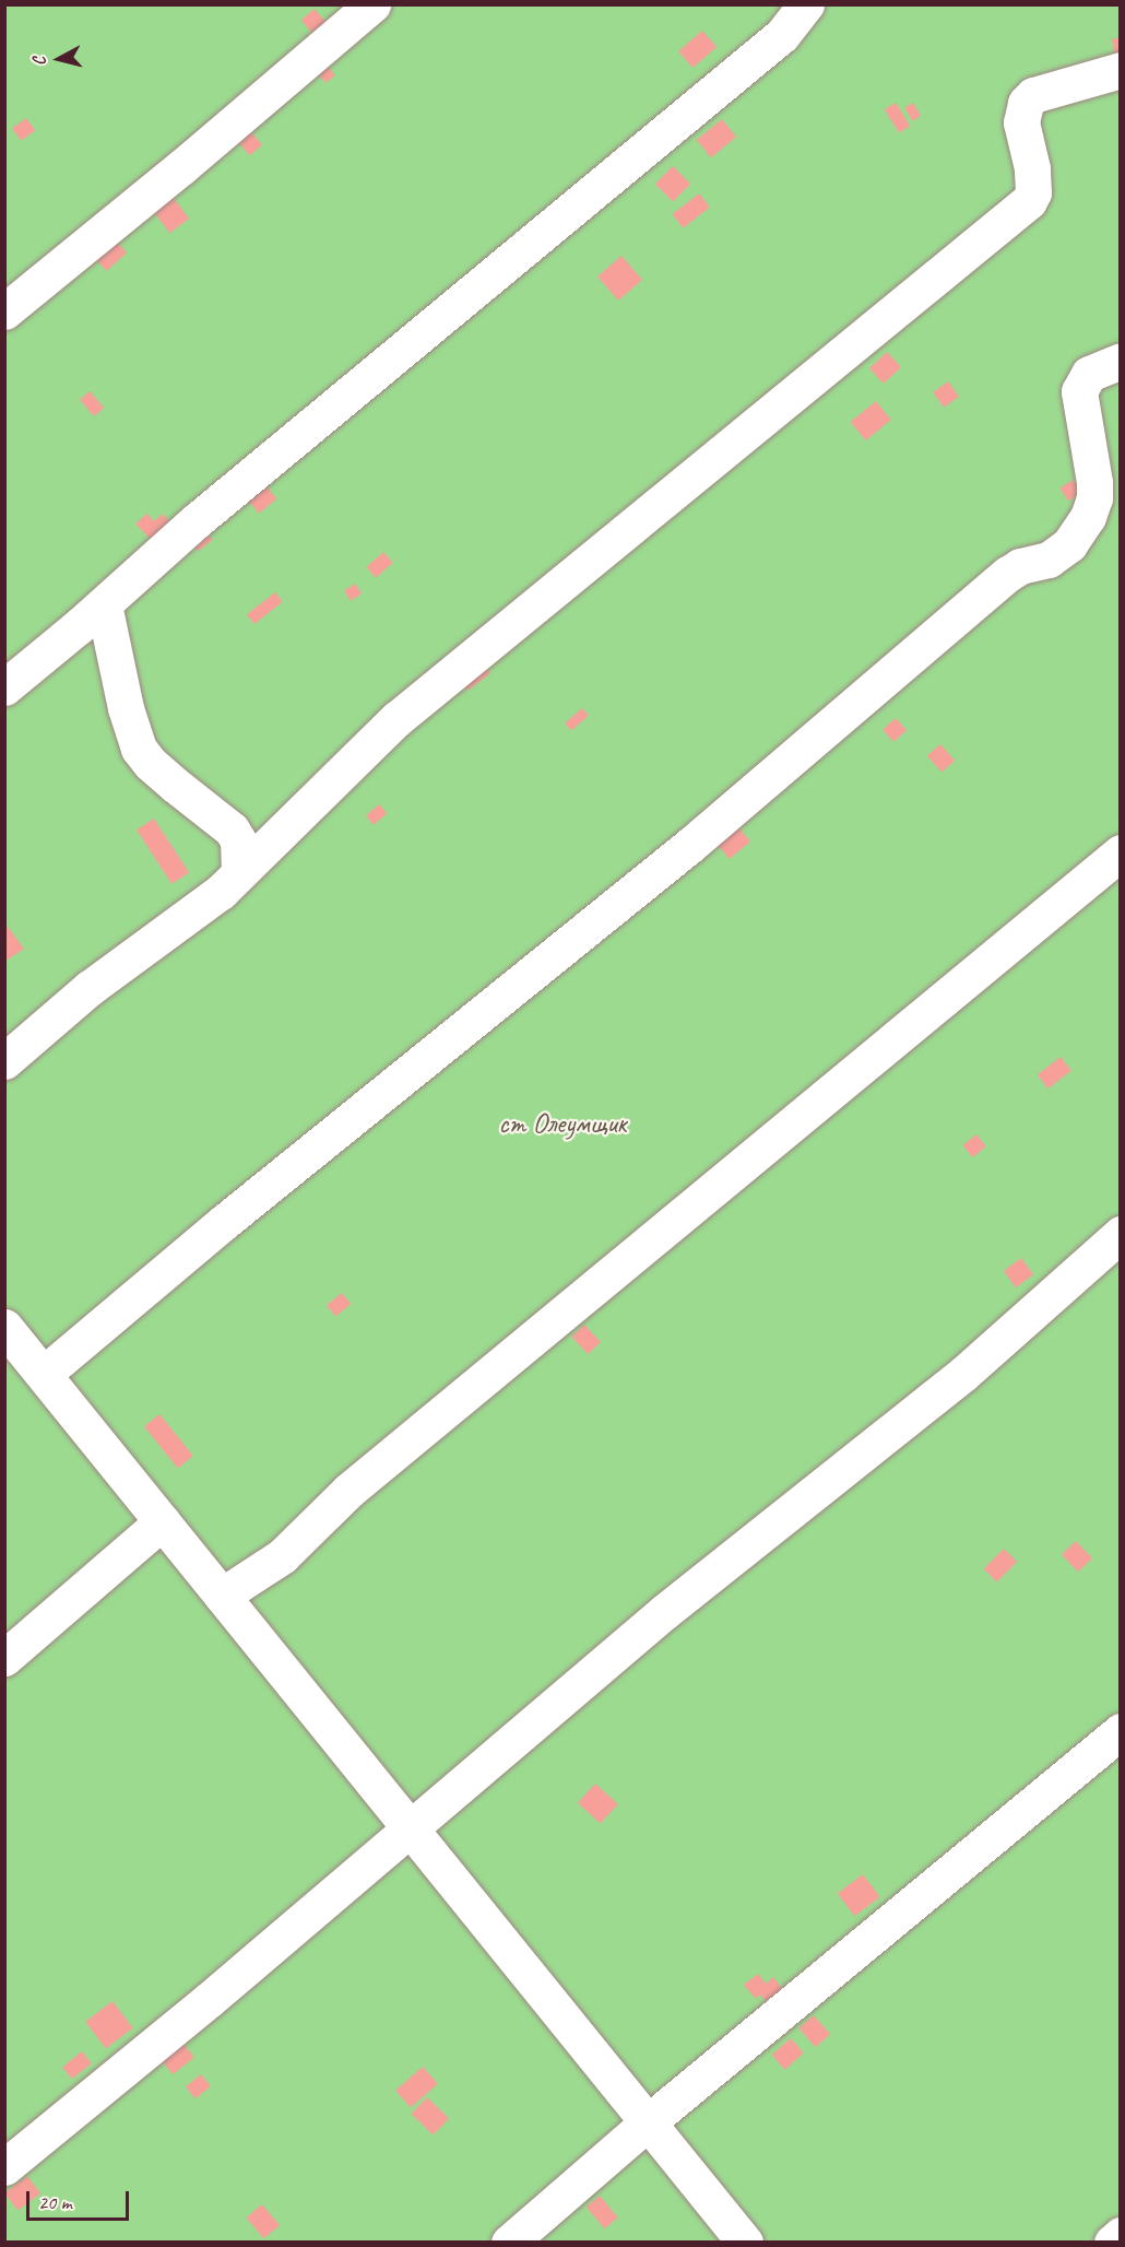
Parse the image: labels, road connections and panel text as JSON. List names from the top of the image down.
{
  "parks": ["ст Олеумщик"],
  "scale_bar": "20 m",
  "north": "left"
}
